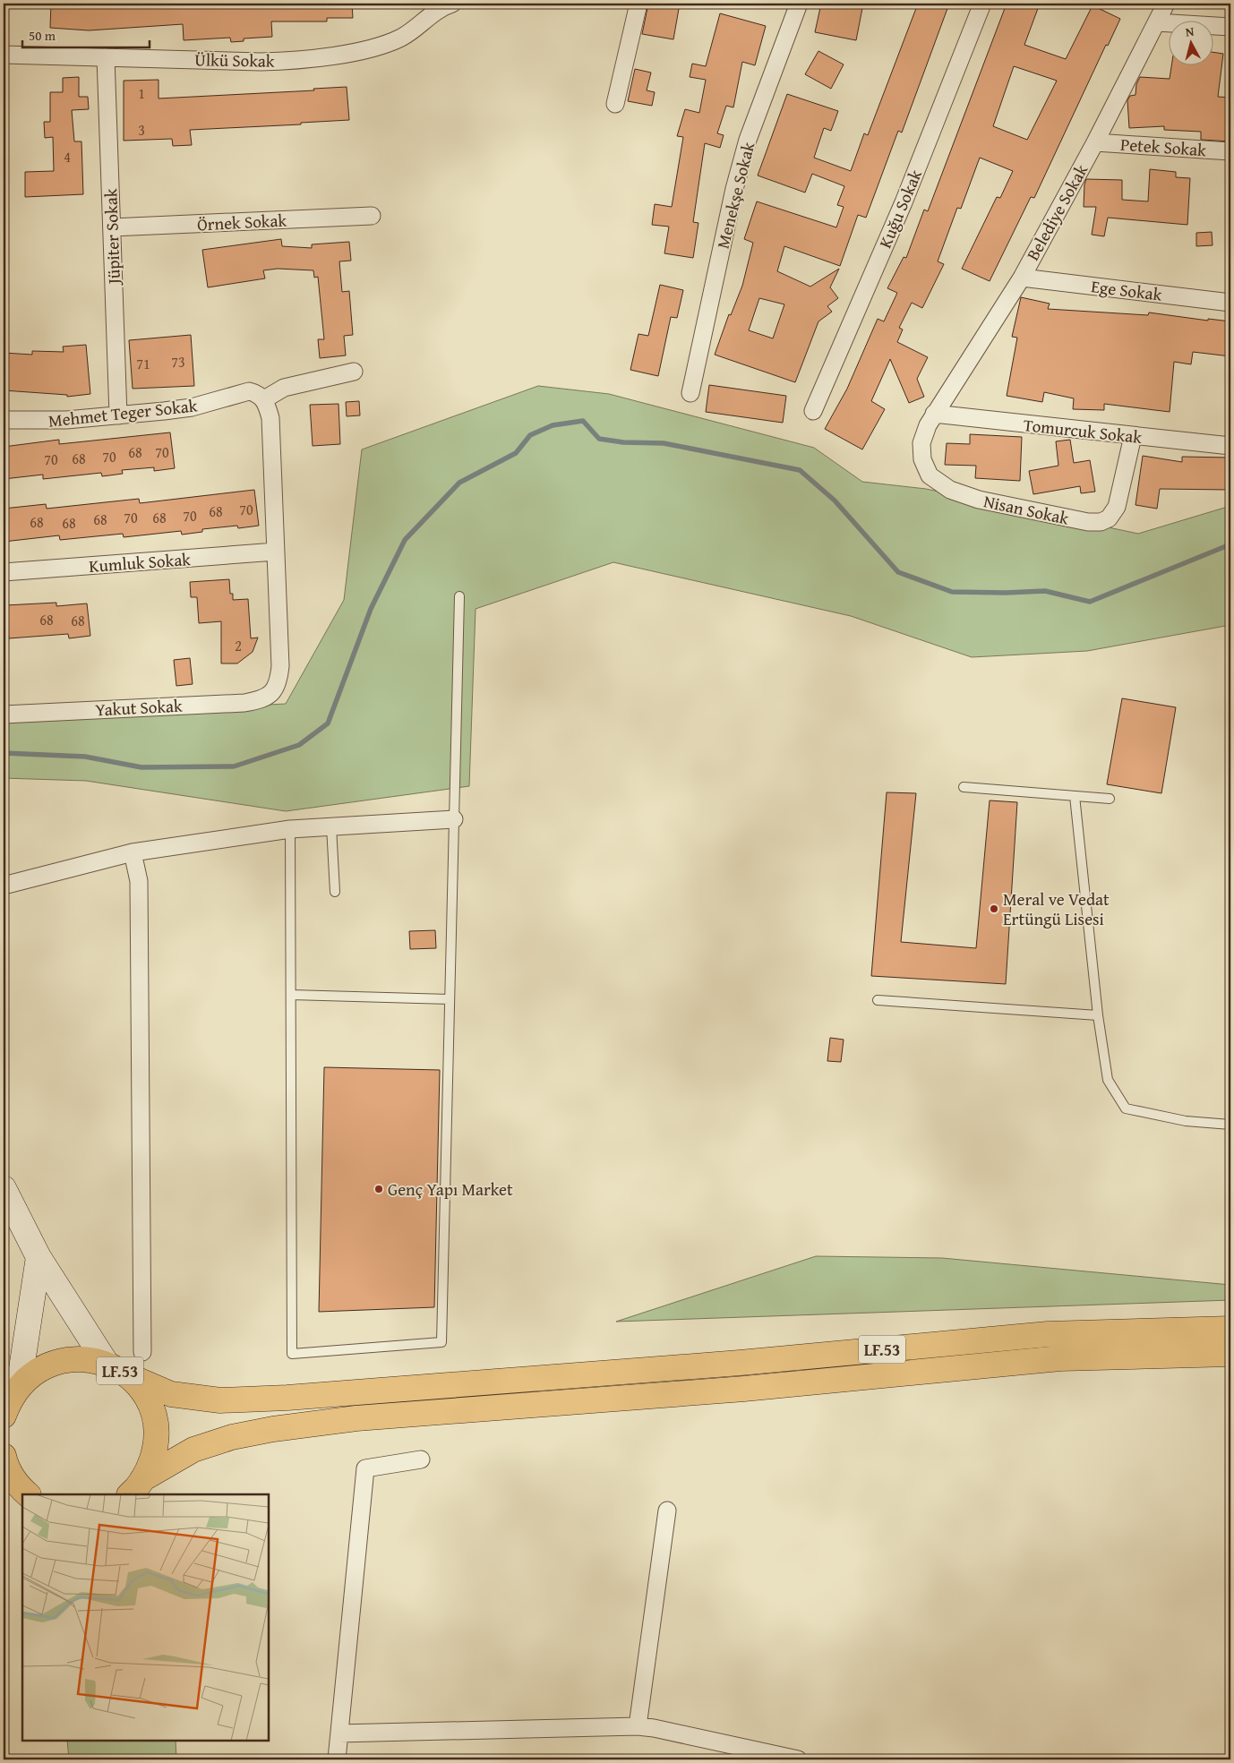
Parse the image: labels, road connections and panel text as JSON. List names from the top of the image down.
{
  "streets": {
    "highway": ["LF.53"],
    "street": [
      "Ülkü Sokak",
      "Petek Sokak",
      "Menekşe Sokak",
      "Kuğu Sokak",
      "Belediye Sokak",
      "Örnek Sokak",
      "Jüpiter Sokak",
      "Ege Sokak",
      "Mehmet Teger Sokak",
      "Tomurcuk Sokak",
      "Nisan Sokak",
      "Kumluk Sokak",
      "Yakut Sokak"
    ]
  },
  "crossings": [
    ["Ülkü Sokak", "Jüpiter Sokak"],
    ["Petek Sokak", "Belediye Sokak"],
    ["Belediye Sokak", "Ege Sokak"],
    ["Belediye Sokak", "Tomurcuk Sokak"],
    ["Belediye Sokak", "Nisan Sokak"],
    ["Örnek Sokak", "Jüpiter Sokak"],
    ["Jüpiter Sokak", "Mehmet Teger Sokak"],
    ["Tomurcuk Sokak", "Nisan Sokak"],
    ["Kumluk Sokak", "Yakut Sokak"]
  ],
  "places": ["Meral ve Vedat Ertüngü Lisesi", "Genç Yapı Market"],
  "house_numbers": [
    "1",
    "3",
    "4",
    "73",
    "71",
    "68",
    "70",
    "70",
    "68",
    "70",
    "70",
    "68",
    "70",
    "70",
    "68",
    "68",
    "68",
    "68",
    "68",
    "68",
    "2"
  ],
  "scale_bar": "50 m",
  "north": "top"
}
